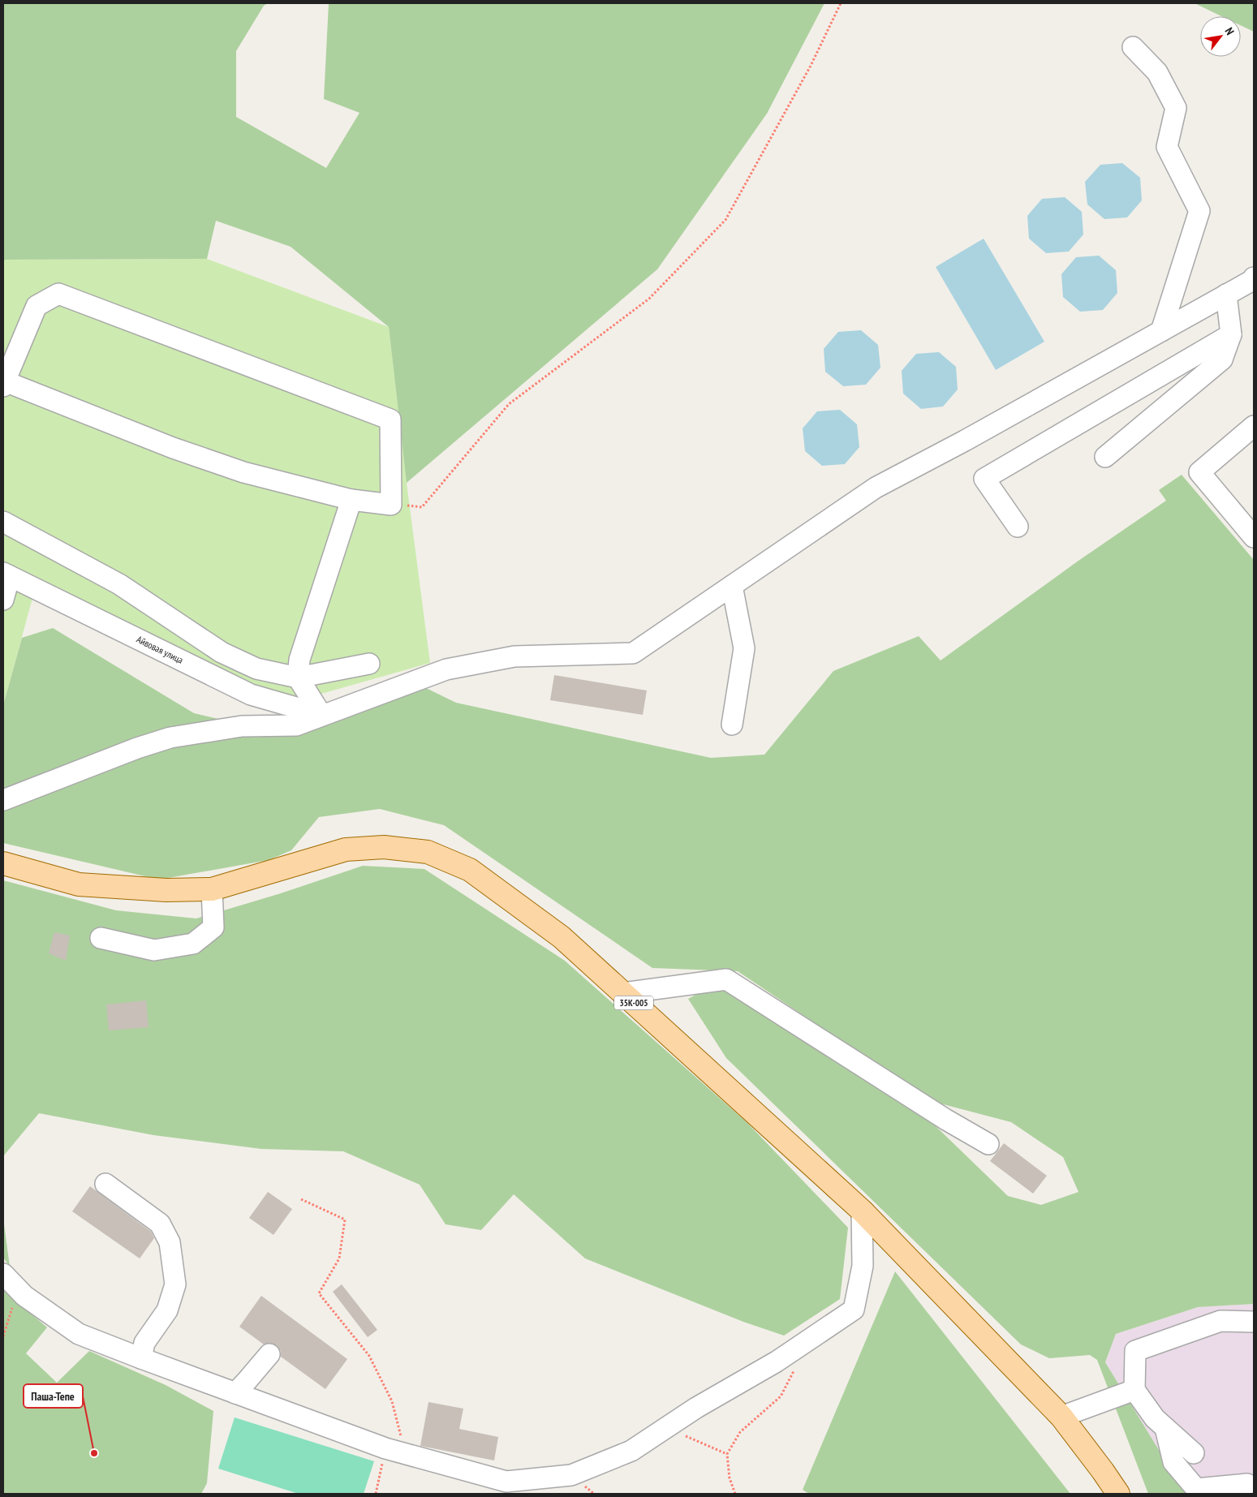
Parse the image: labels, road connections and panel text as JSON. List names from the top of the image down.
{
  "streets": {
    "main road": ["35К-005"],
    "street": ["Айвовая улица"]
  },
  "places": ["Паша-Тепе"],
  "north": "top right"
}
